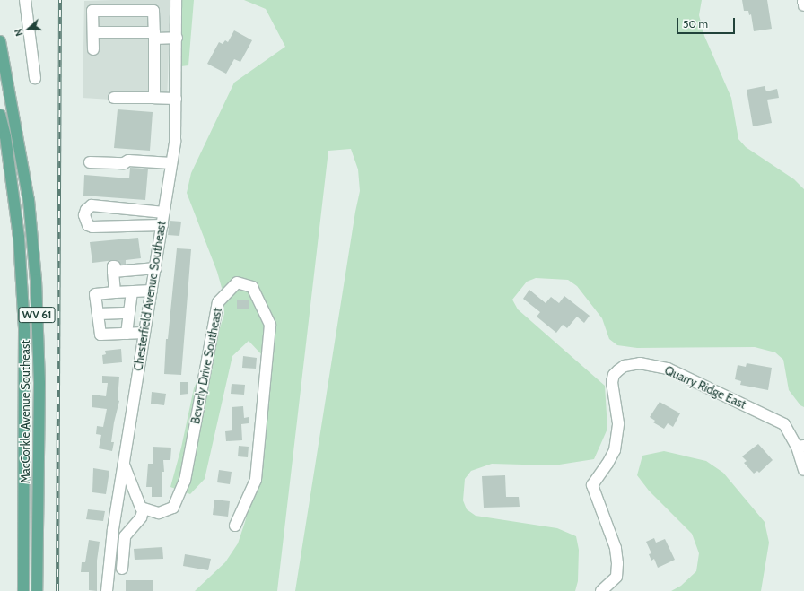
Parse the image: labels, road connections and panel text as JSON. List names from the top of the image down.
{
  "streets": {
    "main road": ["WV 61", "MacCorkle Avenue Southeast"],
    "street": ["Chesterfield Avenue Southeast", "Beverly Drive Southeast", "Quarry Ridge East"]
  },
  "scale_bar": "50 m",
  "north": "left"
}
